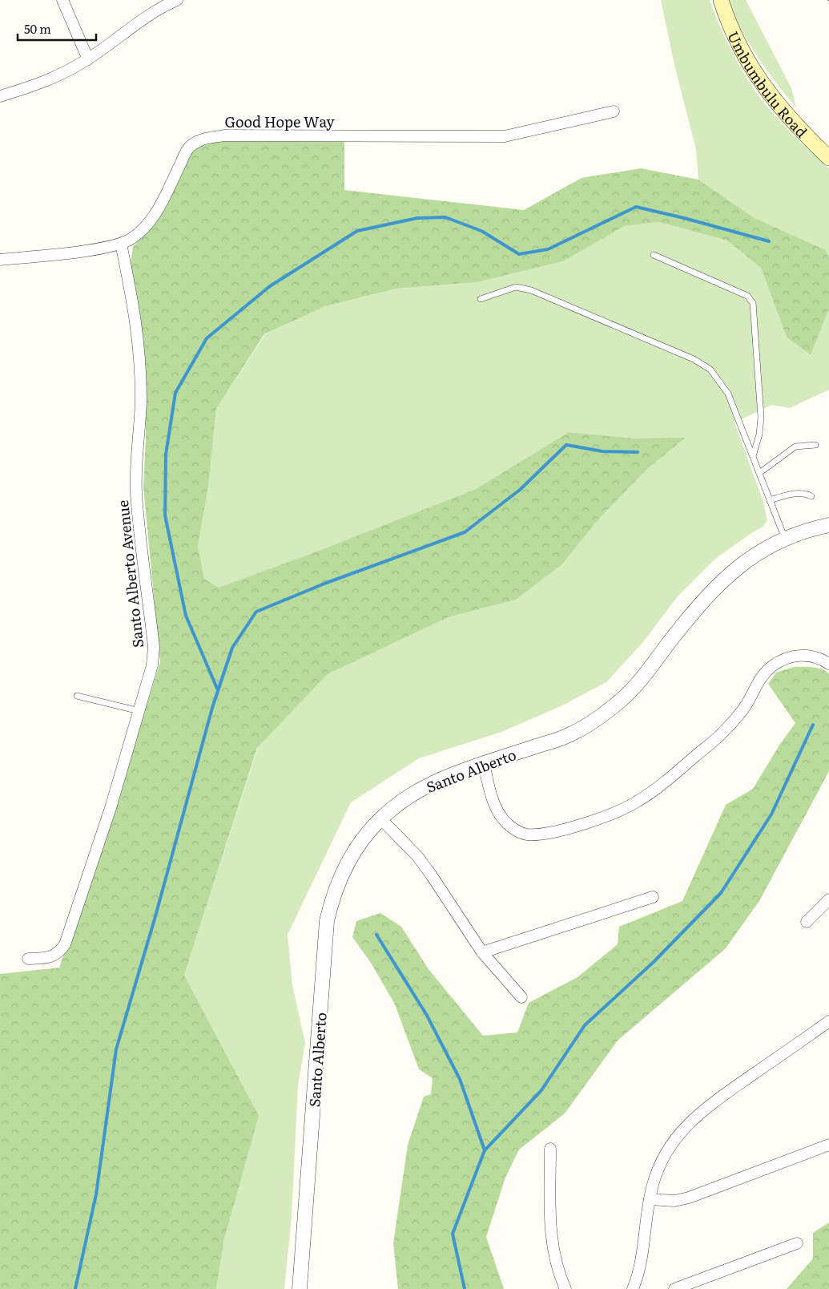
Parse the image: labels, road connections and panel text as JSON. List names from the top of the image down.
{
  "streets": {
    "main road": ["Umbumbulu Road"],
    "street": ["Good Hope Way", "Santo Alberto Avenue", "Santo Alberto"]
  },
  "crossings": [
    ["Good Hope Way", "Santo Alberto Avenue"]
  ],
  "scale_bar": "50 m"
}
